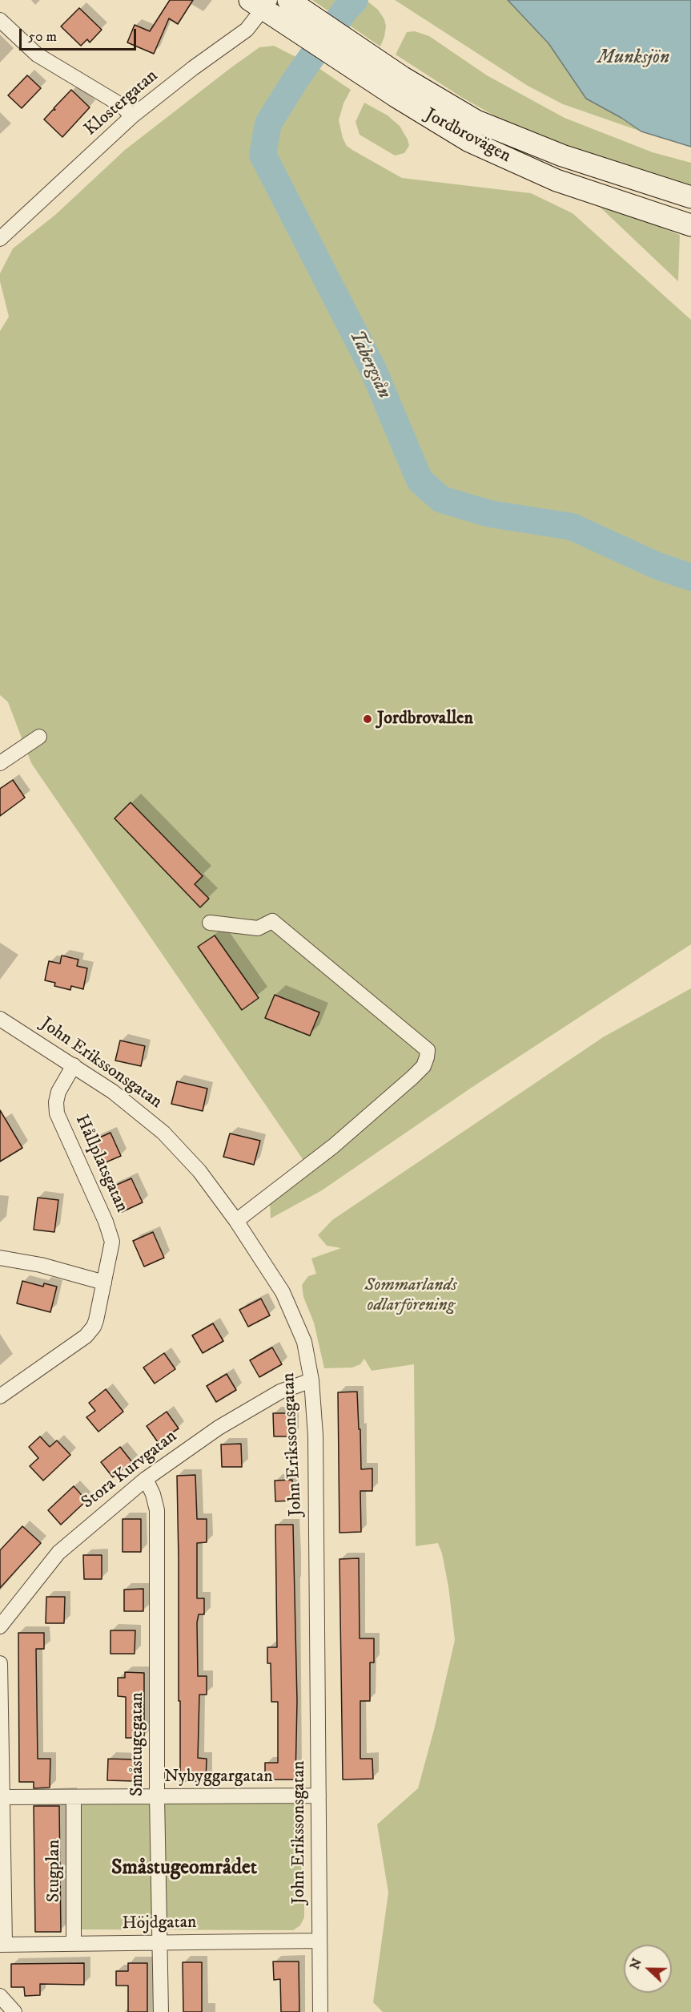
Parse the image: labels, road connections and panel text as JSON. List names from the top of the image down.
{
  "streets": {
    "main road": ["Jordbrovägen"],
    "street": [
      "Klostergatan",
      "John Erikssonsgatan",
      "Hållplatsgatan",
      "Stora Kurvgatan",
      "Småstugegatan",
      "Nybyggargatan",
      "Stugplan",
      "Höjdgatan"
    ]
  },
  "crossings": [
    ["Klostergatan", "Jordbrovägen"],
    ["John Erikssonsgatan", "Hållplatsgatan"],
    ["John Erikssonsgatan", "Stora Kurvgatan"],
    ["John Erikssonsgatan", "Nybyggargatan"],
    ["John Erikssonsgatan", "Höjdgatan"],
    ["Stora Kurvgatan", "Småstugegatan"],
    ["Småstugegatan", "Nybyggargatan"],
    ["Småstugegatan", "Höjdgatan"],
    ["Nybyggargatan", "Stugplan"],
    ["Stugplan", "Höjdgatan"]
  ],
  "districts": ["Småstugeområdet"],
  "water": ["Munksjön", "Tabergsån"],
  "parks": ["Sommarlands odlarförening"],
  "places": ["Jordbrovallen"],
  "scale_bar": "50 m",
  "north": "left"
}
